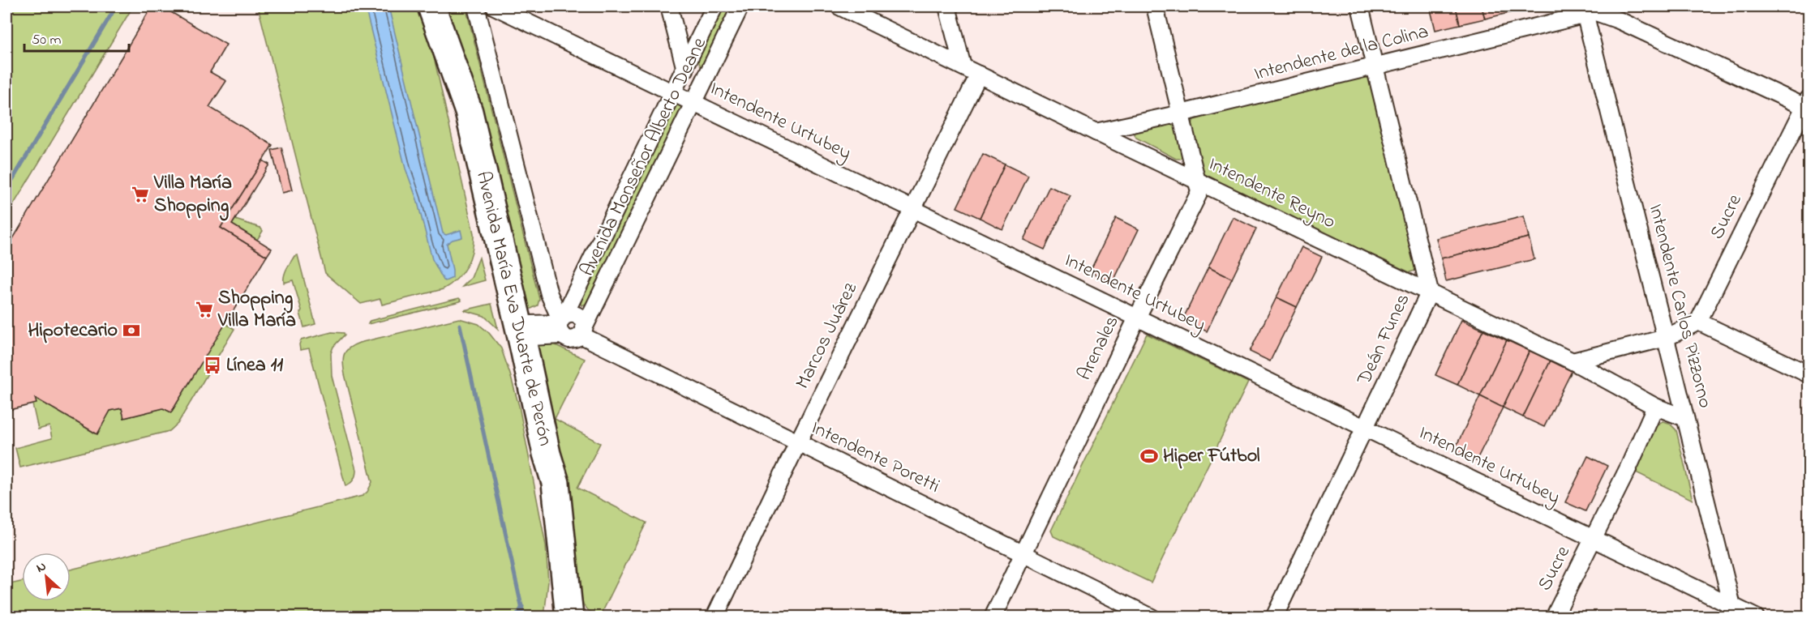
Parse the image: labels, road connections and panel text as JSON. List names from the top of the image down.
{
  "streets": {
    "highway": ["Avenida María Eva Duarte de Perón"],
    "street": [
      "Intendente de la Colina",
      "Intendente Urtubey",
      "Avenida Monseñor Alberto Deane",
      "Intendente Reyno",
      "Sucre",
      "Intendente Carlos Pizzorno",
      "Marcos Juárez",
      "Deán Funes",
      "Arenales",
      "Intendente Poretti"
    ]
  },
  "crossings": [
    ["Intendente de la Colina", "Intendente Reyno"],
    ["Intendente de la Colina", "Sucre"],
    ["Intendente de la Colina", "Intendente Carlos Pizzorno"],
    ["Intendente de la Colina", "Deán Funes"],
    ["Intendente de la Colina", "Arenales"],
    ["Intendente Urtubey", "Avenida Monseñor Alberto Deane"],
    ["Intendente Urtubey", "Sucre"],
    ["Intendente Urtubey", "Intendente Carlos Pizzorno"],
    ["Intendente Urtubey", "Marcos Juárez"],
    ["Intendente Urtubey", "Deán Funes"],
    ["Intendente Urtubey", "Arenales"],
    ["Avenida Monseñor Alberto Deane", "Intendente Poretti"],
    ["Intendente Reyno", "Sucre"],
    ["Intendente Reyno", "Intendente Carlos Pizzorno"],
    ["Intendente Reyno", "Marcos Juárez"],
    ["Intendente Reyno", "Deán Funes"],
    ["Intendente Reyno", "Arenales"],
    ["Marcos Juárez", "Intendente Poretti"],
    ["Arenales", "Intendente Poretti"]
  ],
  "places": {
    "supermarket": ["Villa María Shopping", "Shopping Villa María"],
    "bank": ["Hipotecario"],
    "bus stop": ["Línea 11"],
    "sports": ["Hiper Fútbol"]
  },
  "scale_bar": "50 m",
  "north": "top left"
}
